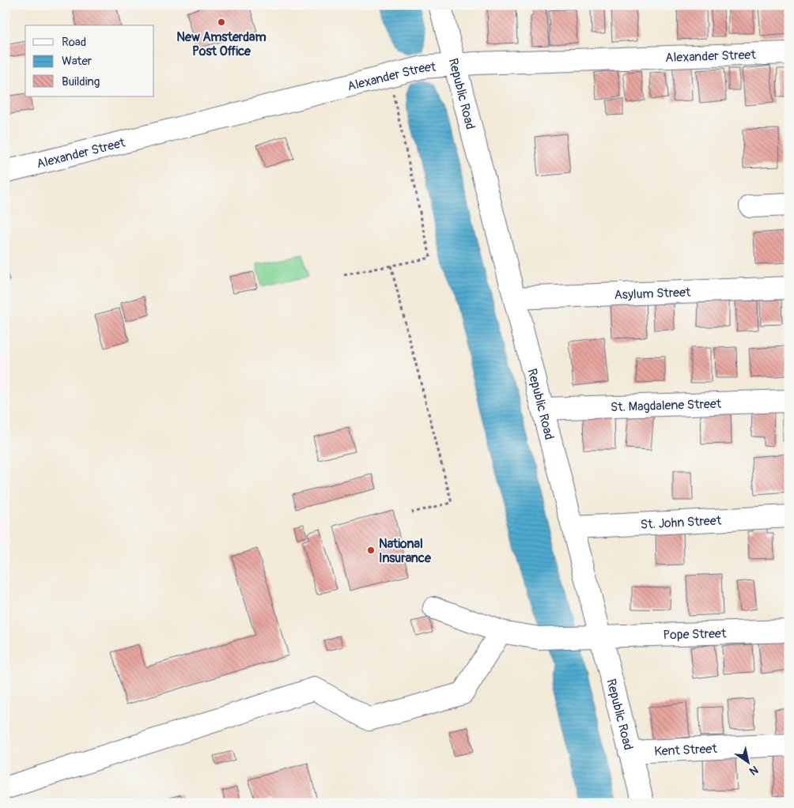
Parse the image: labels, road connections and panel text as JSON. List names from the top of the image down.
{
  "streets": {
    "street": [
      "Alexander Street",
      "Republic Road",
      "Asylum Street",
      "St. Magdalene Street",
      "St. John Street",
      "Pope Street",
      "Kent Street"
    ]
  },
  "crossings": [
    ["Alexander Street", "Republic Road"],
    ["Republic Road", "Asylum Street"],
    ["Republic Road", "St. Magdalene Street"],
    ["Republic Road", "St. John Street"],
    ["Republic Road", "Pope Street"],
    ["Republic Road", "Kent Street"]
  ],
  "places": ["New Amsterdam Post Office", "National Insurance"],
  "legend": ["Road", "Water", "Building"],
  "north": "bottom right"
}
